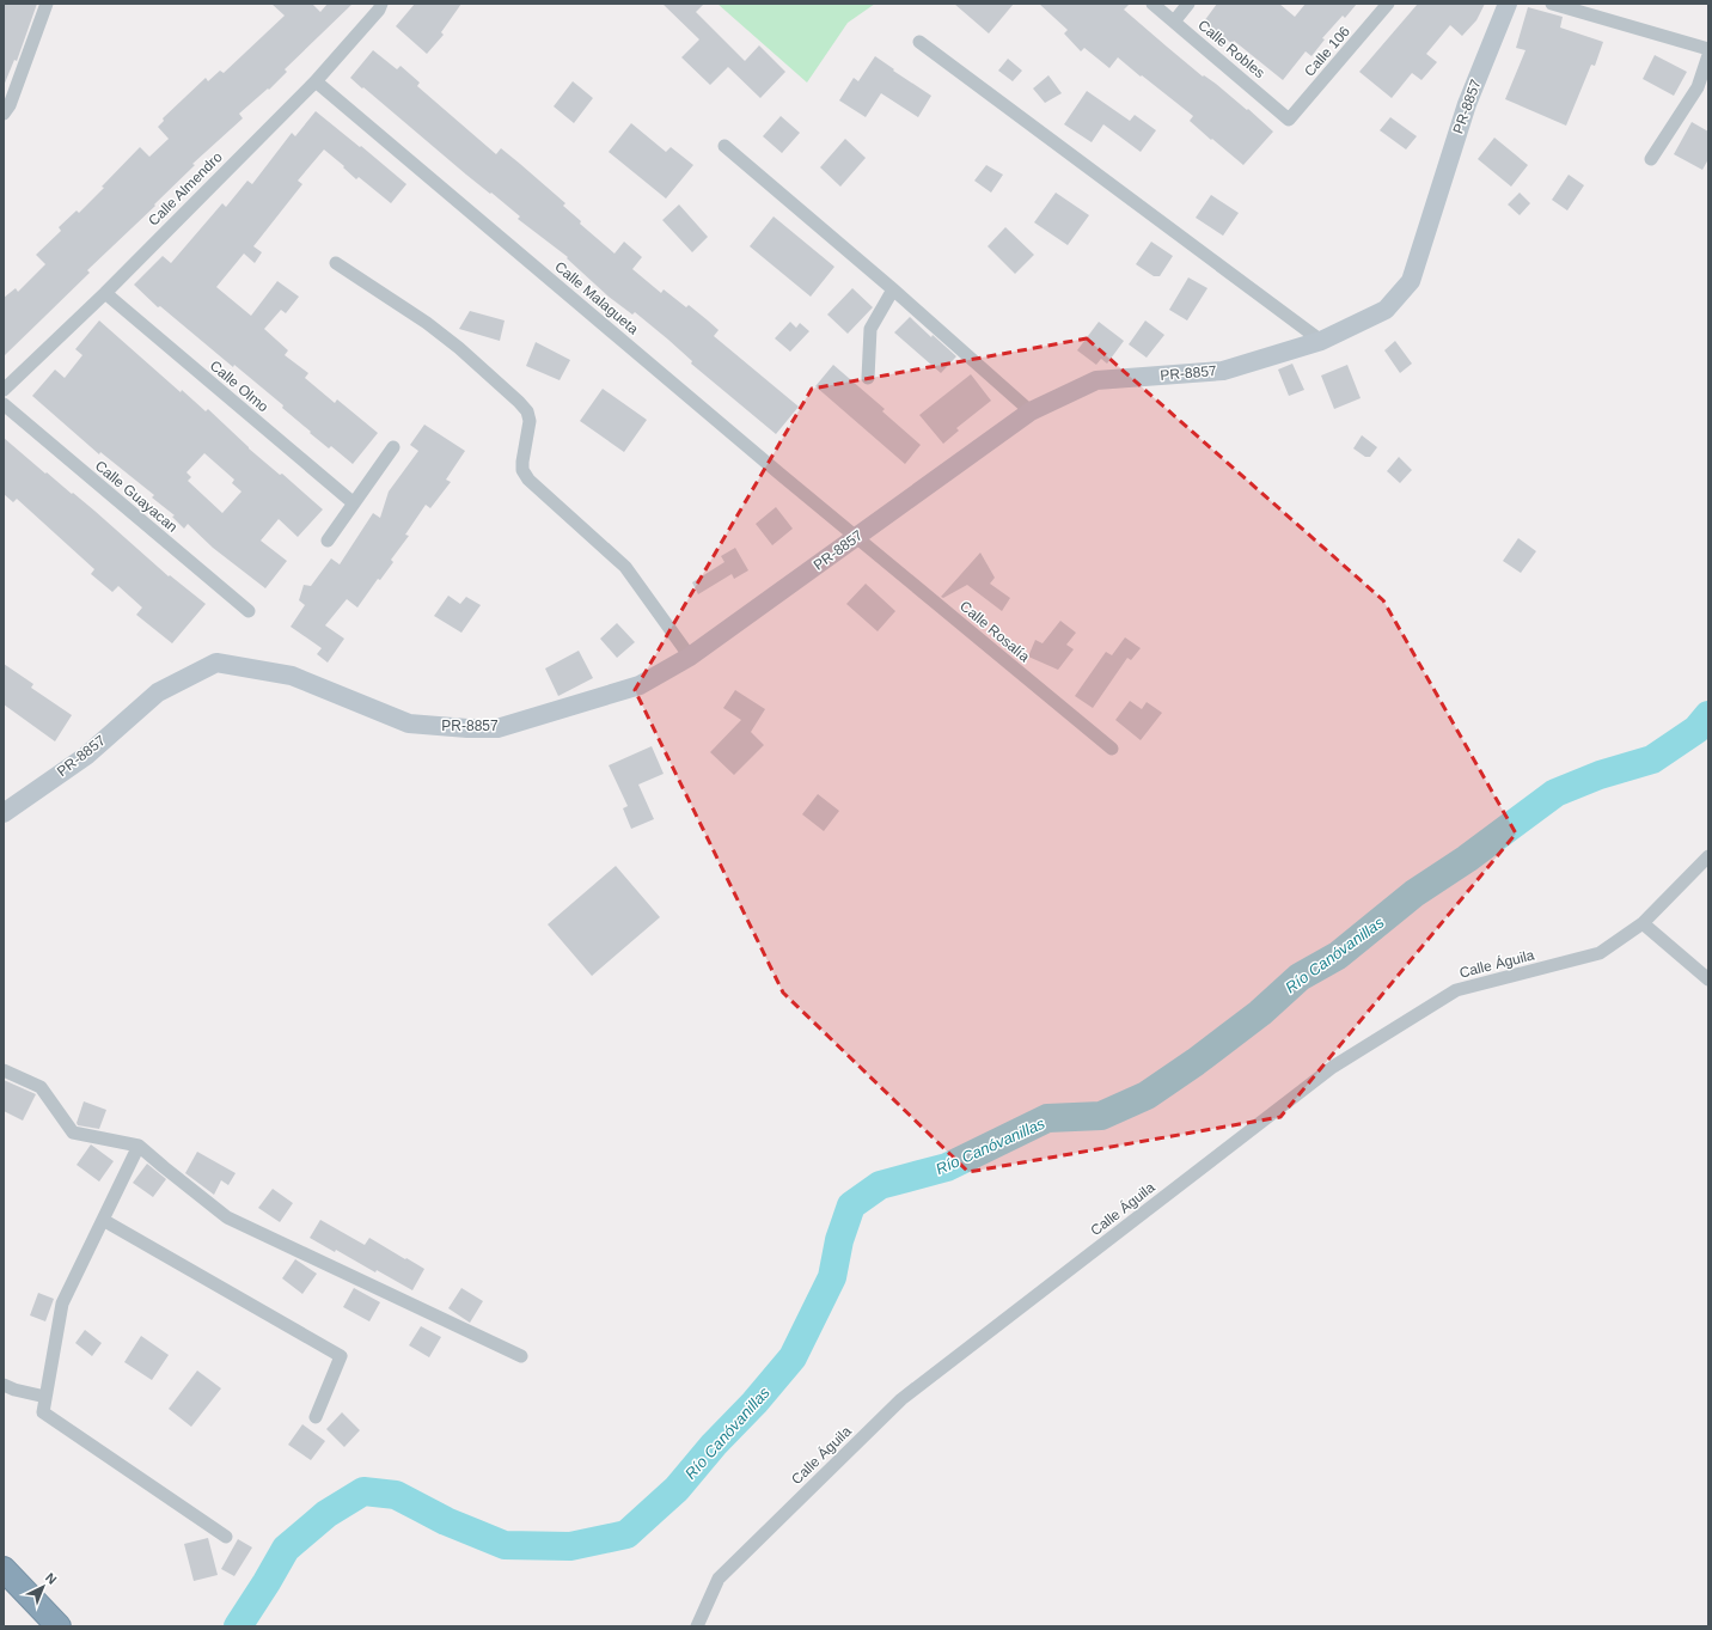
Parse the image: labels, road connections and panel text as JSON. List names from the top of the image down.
{
  "streets": {
    "street": [
      "Calle Robles",
      "Calle 106",
      "PR-8857",
      "Calle Almendro",
      "Calle Malagueta",
      "Calle Olmo",
      "Calle Guayacan",
      "Calle Rosalía",
      "Calle Águila"
    ]
  },
  "crossings": [
    ["Calle Robles", "Calle 106"],
    ["PR-8857", "Calle Malagueta"],
    ["PR-8857", "Calle Rosalía"],
    ["Calle Almendro", "Calle Malagueta"],
    ["Calle Almendro", "Calle Olmo"],
    ["Calle Malagueta", "Calle Rosalía"]
  ],
  "water": ["Río Canóvanillas"],
  "north": "top right"
}
